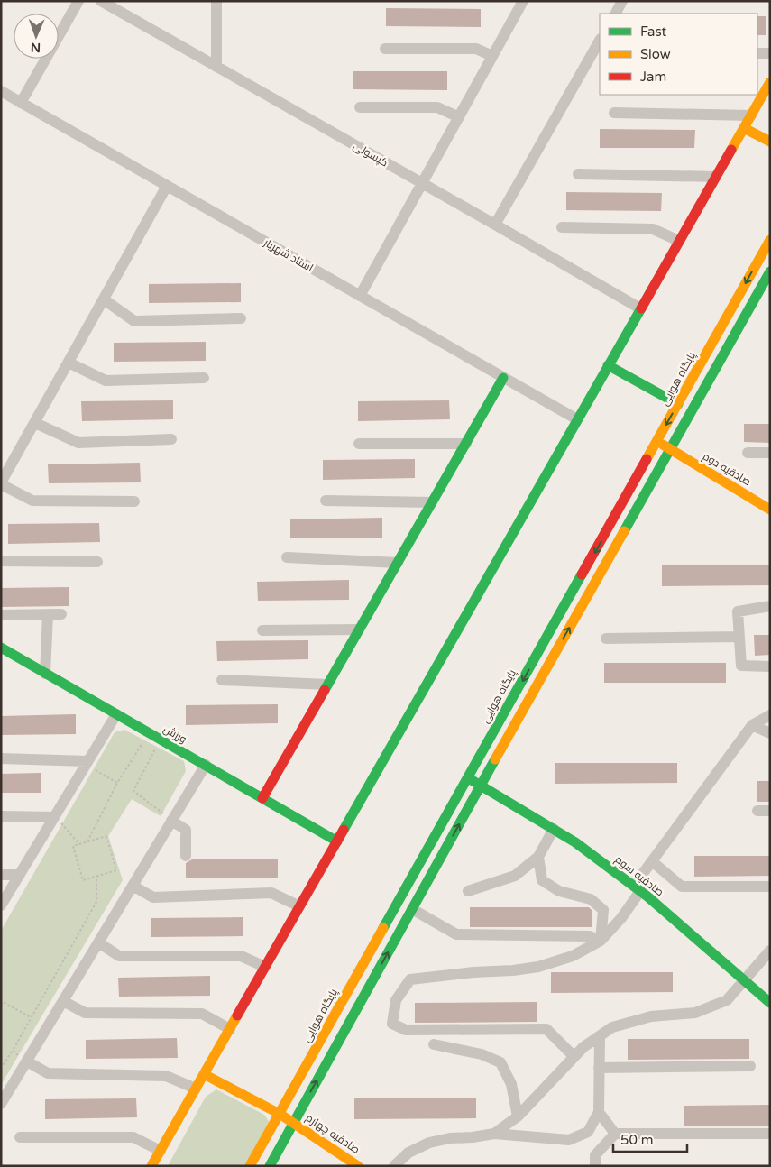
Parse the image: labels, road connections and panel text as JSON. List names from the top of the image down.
{
  "streets": {
    "street": [
      "کپسولی",
      "استاد شهریار",
      "پایگاه هوایی",
      "صادقیه دوم",
      "ورزش",
      "صادقیه سوم",
      "صادقیه چهارم"
    ]
  },
  "crossings": [
    ["پایگاه هوایی", "صادقیه دوم"],
    ["پایگاه هوایی", "صادقیه سوم"],
    ["پایگاه هوایی", "صادقیه چهارم"]
  ],
  "legend": ["Fast", "Slow", "Jam"],
  "scale_bar": "50 m",
  "north": "bottom"
}
